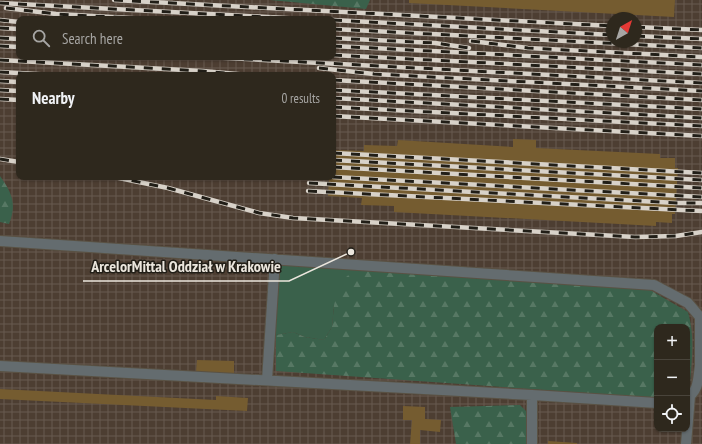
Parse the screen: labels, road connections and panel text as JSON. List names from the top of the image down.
{
  "places": ["ArcelorMittal Oddział w Krakowie"],
  "north": "top right",
  "page": {
    "search": "Search here",
    "heading": ["Nearby", "0 results"],
    "map_buttons": ["+", "−"]
  }
}
